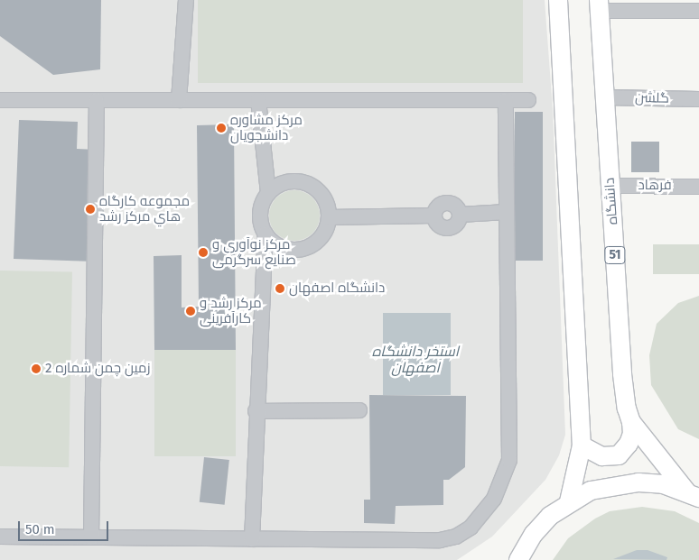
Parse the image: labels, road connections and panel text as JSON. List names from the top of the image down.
{
  "streets": {
    "main road": ["دانشگاه", "51"],
    "street": ["گلشن", "فرهاد"]
  },
  "crossings": [
    ["گلشن", "دانشگاه"],
    ["فرهاد", "دانشگاه"]
  ],
  "water": ["استخر دانشگاه اصفهان"],
  "places": [
    "مرکز مشاوره دانشجویان",
    "مجموعه کارگاه هاي مرکز رشد",
    "مرکز نوآوری و صنایع سرگرمی",
    "دانشگاه اصفهان",
    "مرکز رشد و کارآفرینی",
    "زمین چمن شماره 2"
  ],
  "scale_bar": "50 m"
}
